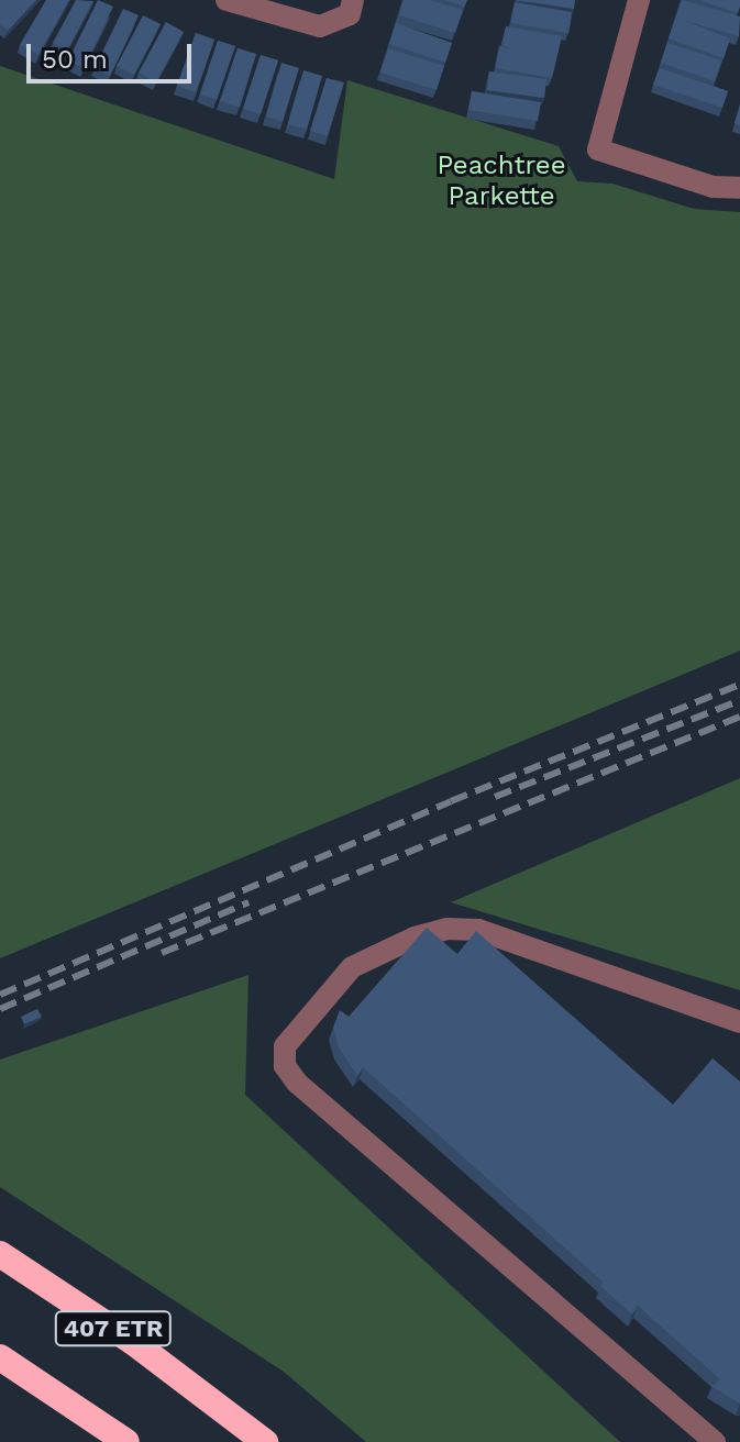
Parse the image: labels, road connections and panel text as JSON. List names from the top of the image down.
{
  "streets": {
    "highway": ["407 ETR"]
  },
  "parks": ["Peachtree Parkette"],
  "scale_bar": "50 m"
}
